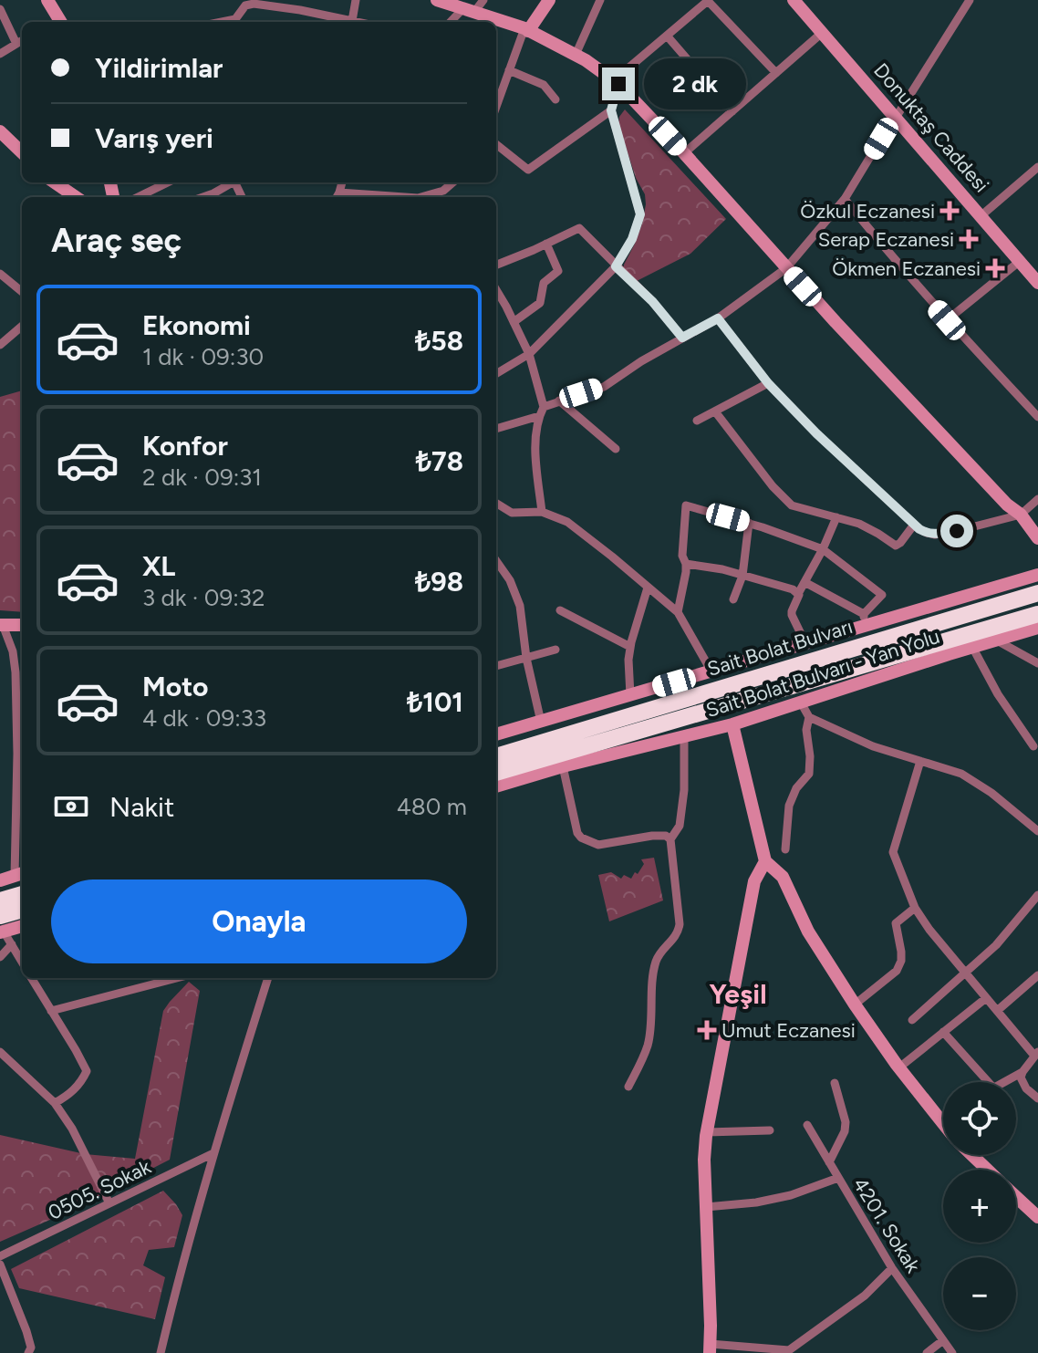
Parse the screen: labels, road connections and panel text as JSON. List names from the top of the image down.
{
  "streets": {
    "highway": ["Sait Bolat Bulvarı"],
    "street": [
      "Donuktaş Caddesi",
      "Sait Bolat Bulvarı - Yan Yolu",
      "0505. Sokak",
      "4201. Sokak"
    ]
  },
  "districts": ["Yeşil"],
  "places": {
    "health": [
      "Özkul Eczanesi",
      "Serap Eczanesi",
      "Ökmen Eczanesi",
      "Umut Eczanesi"
    ]
  },
  "page": {
    "banner": ["Yildirimlar", "Varış yeri"],
    "bubble": "2 dk",
    "heading": "Araç seç",
    "list": [
      {
        "name": "Ekonomi",
        "note": "1 dk · 09:30",
        "value": "₺58"
      },
      {
        "name": "Konfor",
        "note": "2 dk · 09:31",
        "value": "₺78"
      },
      {
        "name": "XL",
        "note": "3 dk · 09:32",
        "value": "₺98"
      },
      {
        "name": "Moto",
        "note": "4 dk · 09:33",
        "value": "₺101"
      }
    ],
    "pay": ["Nakit", "480 m"],
    "buttons": "Onayla",
    "map_buttons": ["+", "−"]
  }
}
